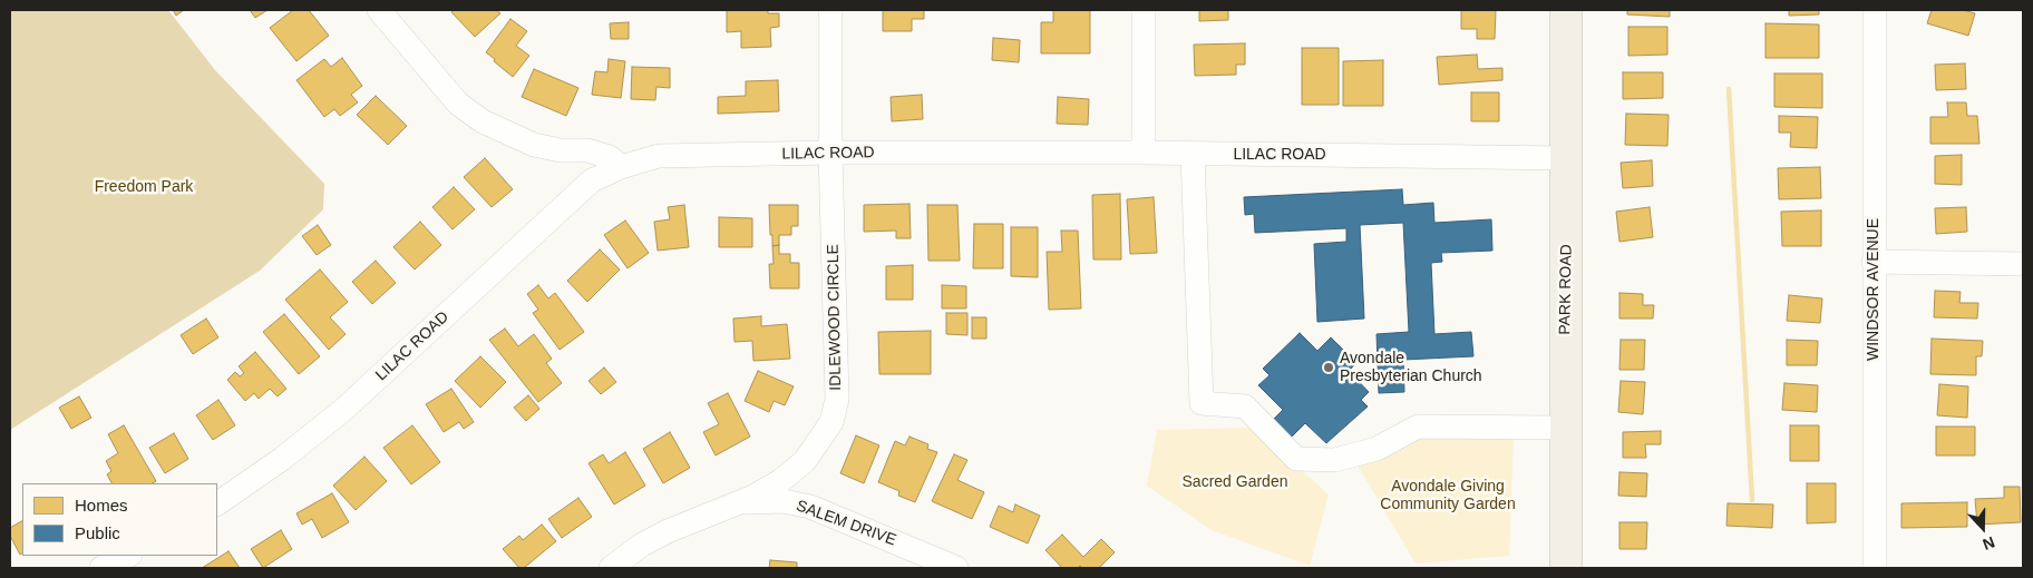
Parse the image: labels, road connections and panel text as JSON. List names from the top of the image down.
{
  "streets": {
    "main road": ["PARK ROAD"],
    "street": [
      "LILAC ROAD",
      "WINDSOR AVENUE",
      "IDLEWOOD CIRCLE",
      "SALEM DRIVE"
    ]
  },
  "crossings": [
    ["LILAC ROAD", "PARK ROAD"],
    ["LILAC ROAD", "IDLEWOOD CIRCLE"],
    ["IDLEWOOD CIRCLE", "SALEM DRIVE"]
  ],
  "parks": ["Freedom Park", "Sacred Garden", "Avondale Giving Community Garden"],
  "places": ["Avondale Presbyterian Church"],
  "legend": ["Homes", "Public"],
  "north": "bottom"
}
